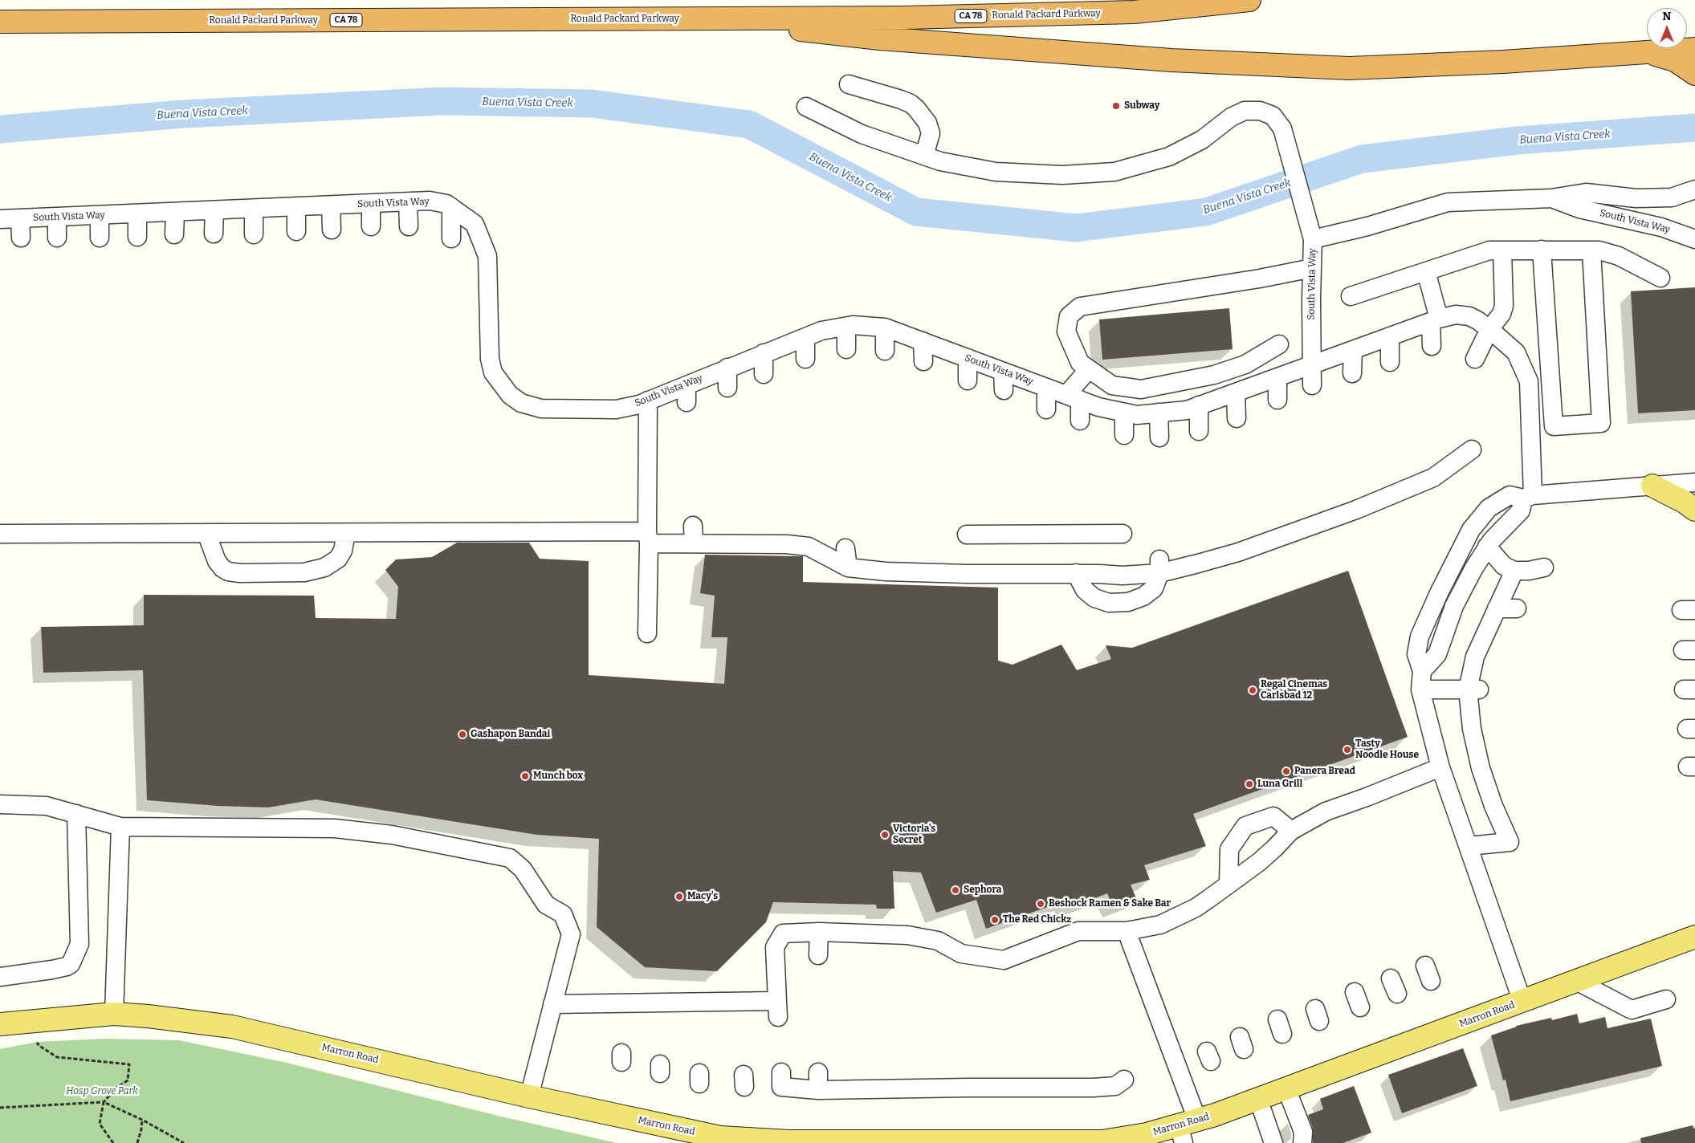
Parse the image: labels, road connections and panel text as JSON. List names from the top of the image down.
{
  "streets": {
    "highway": ["Ronald Packard Parkway", "CA 78"],
    "main road": ["Marron Road"],
    "street": ["South Vista Way"]
  },
  "water": ["Buena Vista Creek"],
  "parks": ["Hosp Grove Park"],
  "places": [
    "Subway",
    "Regal Cinemas Carlsbad 12",
    "Gashapon Bandai",
    "Tasty Noodle House",
    "Panera Bread",
    "Munch box",
    "Luna Grill",
    "Victoria's Secret",
    "Sephora",
    "Macy's",
    "Beshock Ramen & Sake Bar",
    "The Red Chickz"
  ],
  "north": "top"
}
